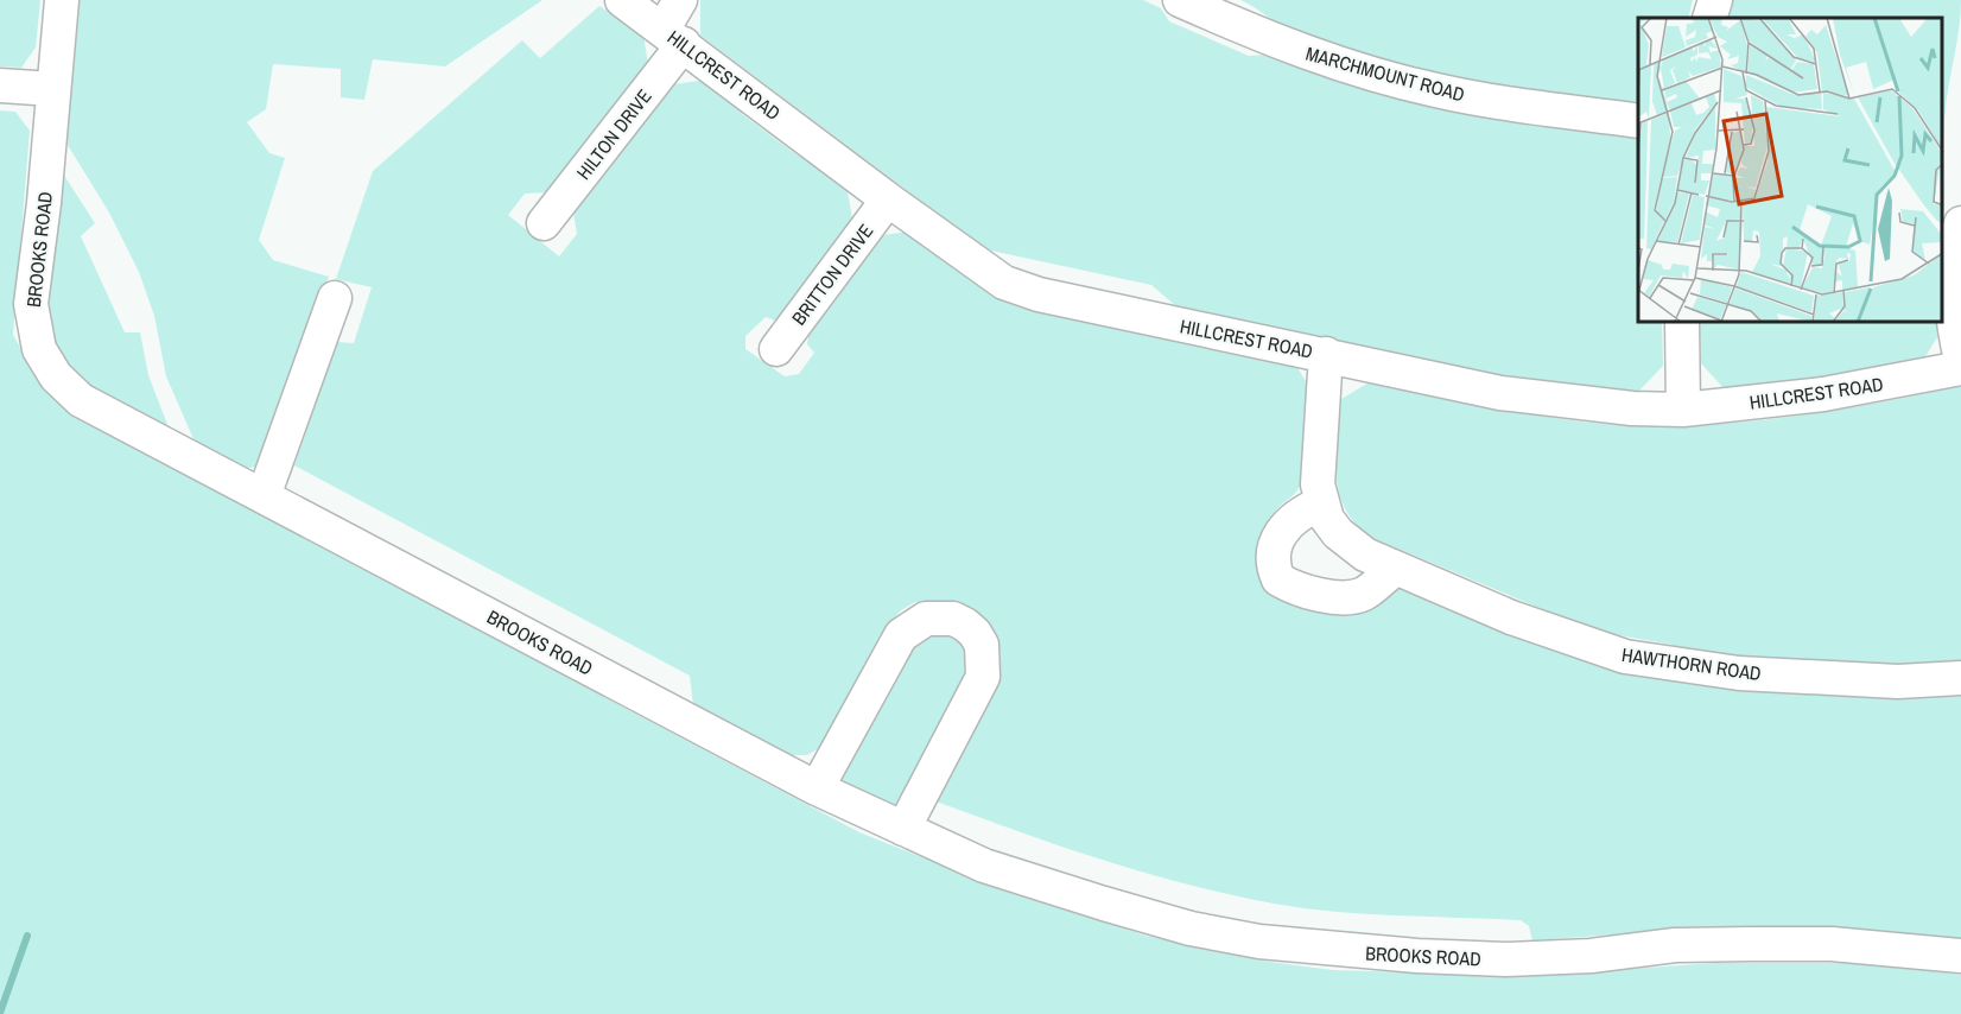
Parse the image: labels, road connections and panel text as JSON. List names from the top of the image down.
{
  "streets": {
    "street": [
      "MARCHMOUNT ROAD",
      "HILLCREST ROAD",
      "HILTON DRIVE",
      "BROOKS ROAD",
      "BRITTON DRIVE",
      "HAWTHORN ROAD"
    ]
  },
  "crossings": [
    ["HILLCREST ROAD", "HILTON DRIVE"],
    ["HILLCREST ROAD", "BRITTON DRIVE"],
    ["HILLCREST ROAD", "HAWTHORN ROAD"]
  ]
}
